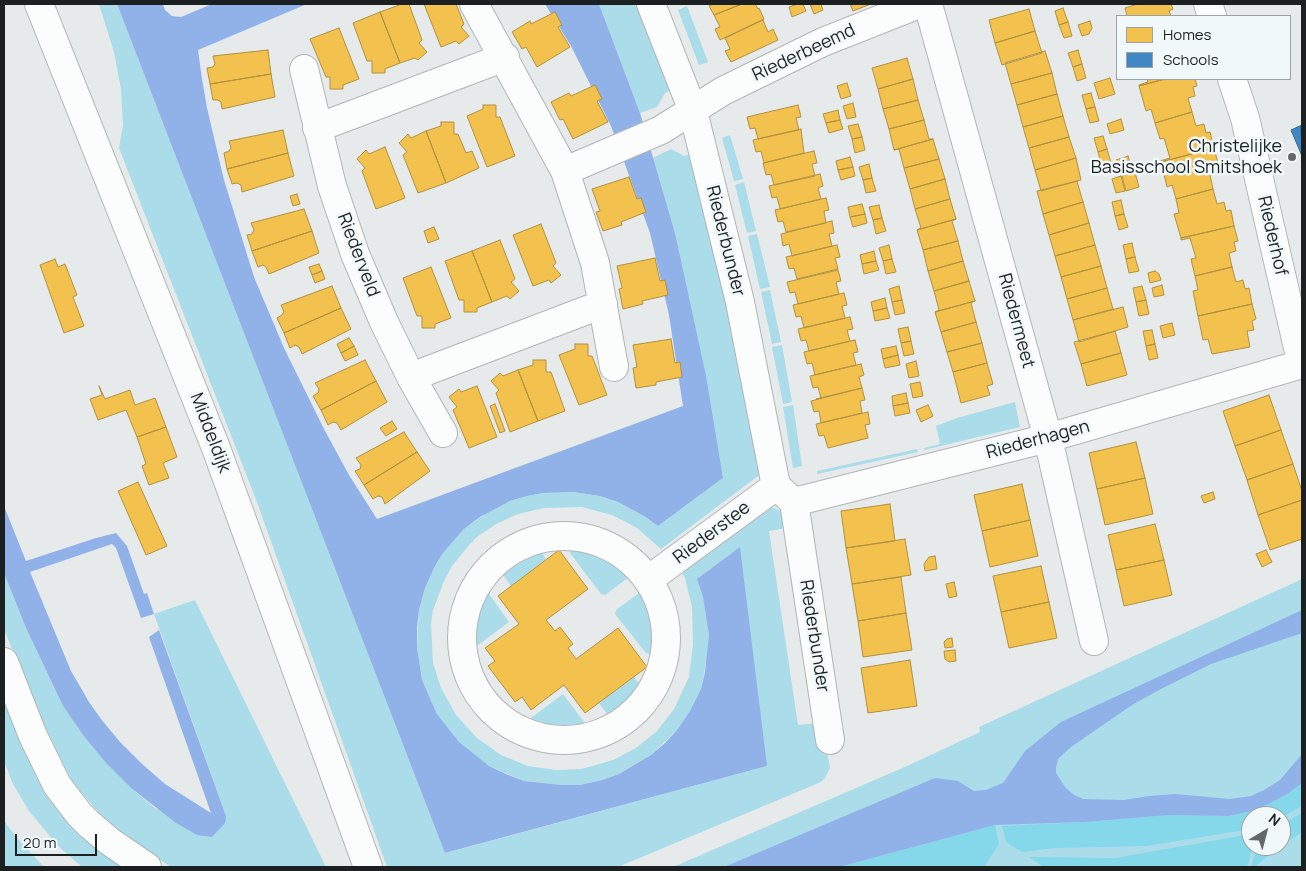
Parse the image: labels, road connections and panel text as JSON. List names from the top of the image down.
{
  "streets": {
    "street": [
      "Riederbeemd",
      "Riederhof",
      "Riederbunder",
      "Riederveld",
      "Riedermeet",
      "Middeldijk",
      "Riederhagen",
      "Riederstee"
    ]
  },
  "crossings": [
    ["Riederbeemd", "Riederbunder"],
    ["Riederhof", "Riederhagen"],
    ["Riederbunder", "Riederhagen"],
    ["Riederbunder", "Riederstee"],
    ["Riedermeet", "Riederhagen"],
    ["Riederhagen", "Riederstee"]
  ],
  "places": ["Christelijke Basisschool Smitshoek"],
  "legend": ["Homes", "Schools"],
  "scale_bar": "20 m",
  "north": "top right"
}
